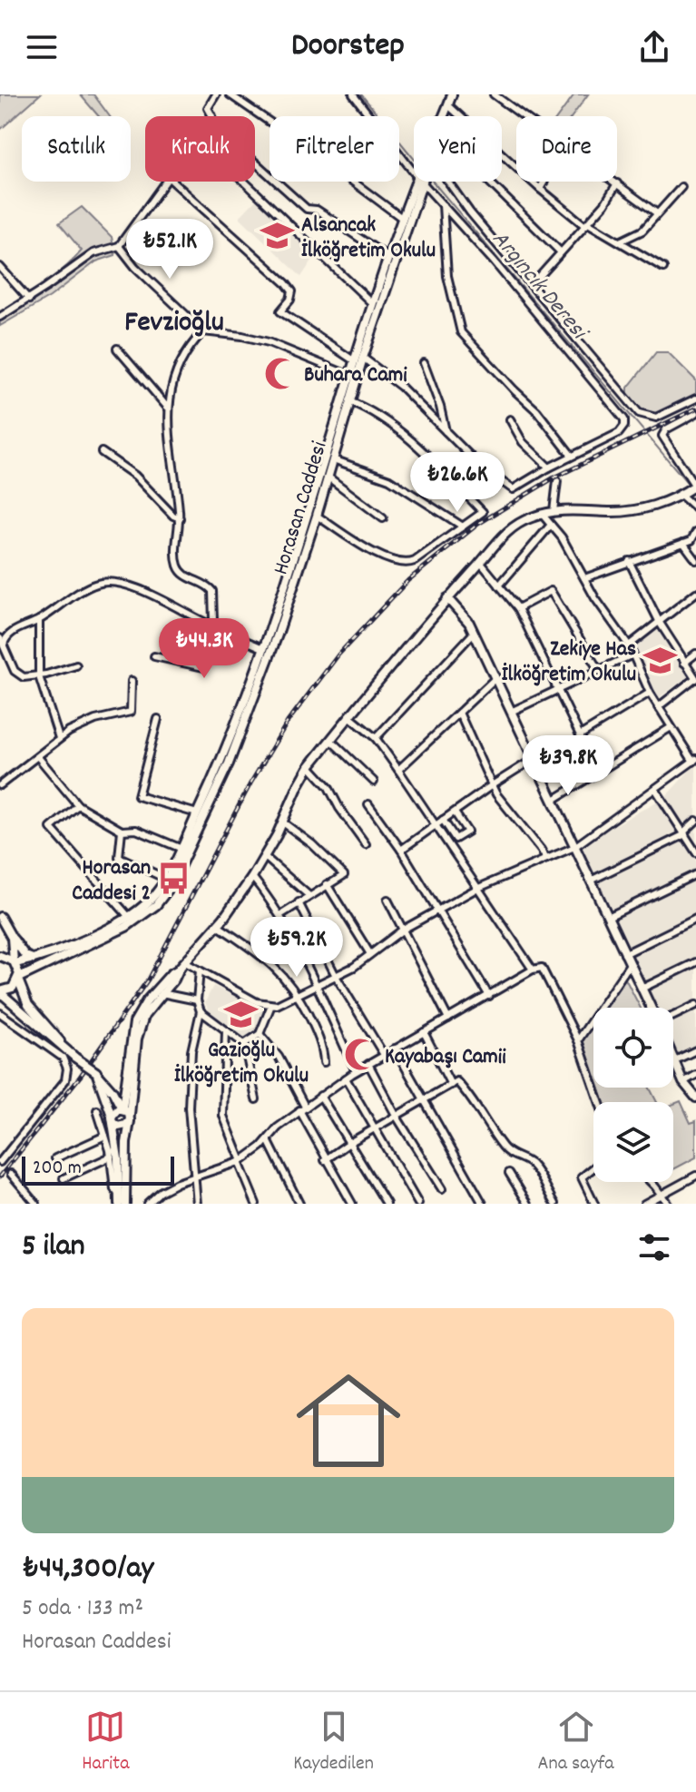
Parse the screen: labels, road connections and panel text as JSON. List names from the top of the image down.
{
  "streets": {
    "street": ["Horasan Caddesi"]
  },
  "districts": ["Fevzioğlu"],
  "water": ["Argıncık Deresi"],
  "places": {
    "school or university": ["Alsancak İlköğretim Okulu", "Zekiye Has İlköğretim Okulu", "Gazioğlu İlköğretim Okulu"],
    "mosque": ["Buhara Cami", "Kayabaşı Camii"],
    "bus stop": ["Horasan Caddesi 2"]
  },
  "scale_bar": "200 m",
  "page": {
    "header": "Doorstep",
    "chip": [
      "Satılık",
      "Kiralık",
      "Filtreler",
      "Yeni",
      "Daire"
    ],
    "price": [
      "₺52.1K",
      "₺26.6K",
      "₺44.3K",
      "₺39.8K",
      "₺59.2K"
    ],
    "scale": "200 m",
    "heading": "5 ilan",
    "list": [
      {
        "name": "₺44,300/ay",
        "note": "5 oda · 133 m² · Horasan Caddesi"
      }
    ],
    "tabs": ["Harita", "Kaydedilen", "Ana sayfa"]
  }
}
